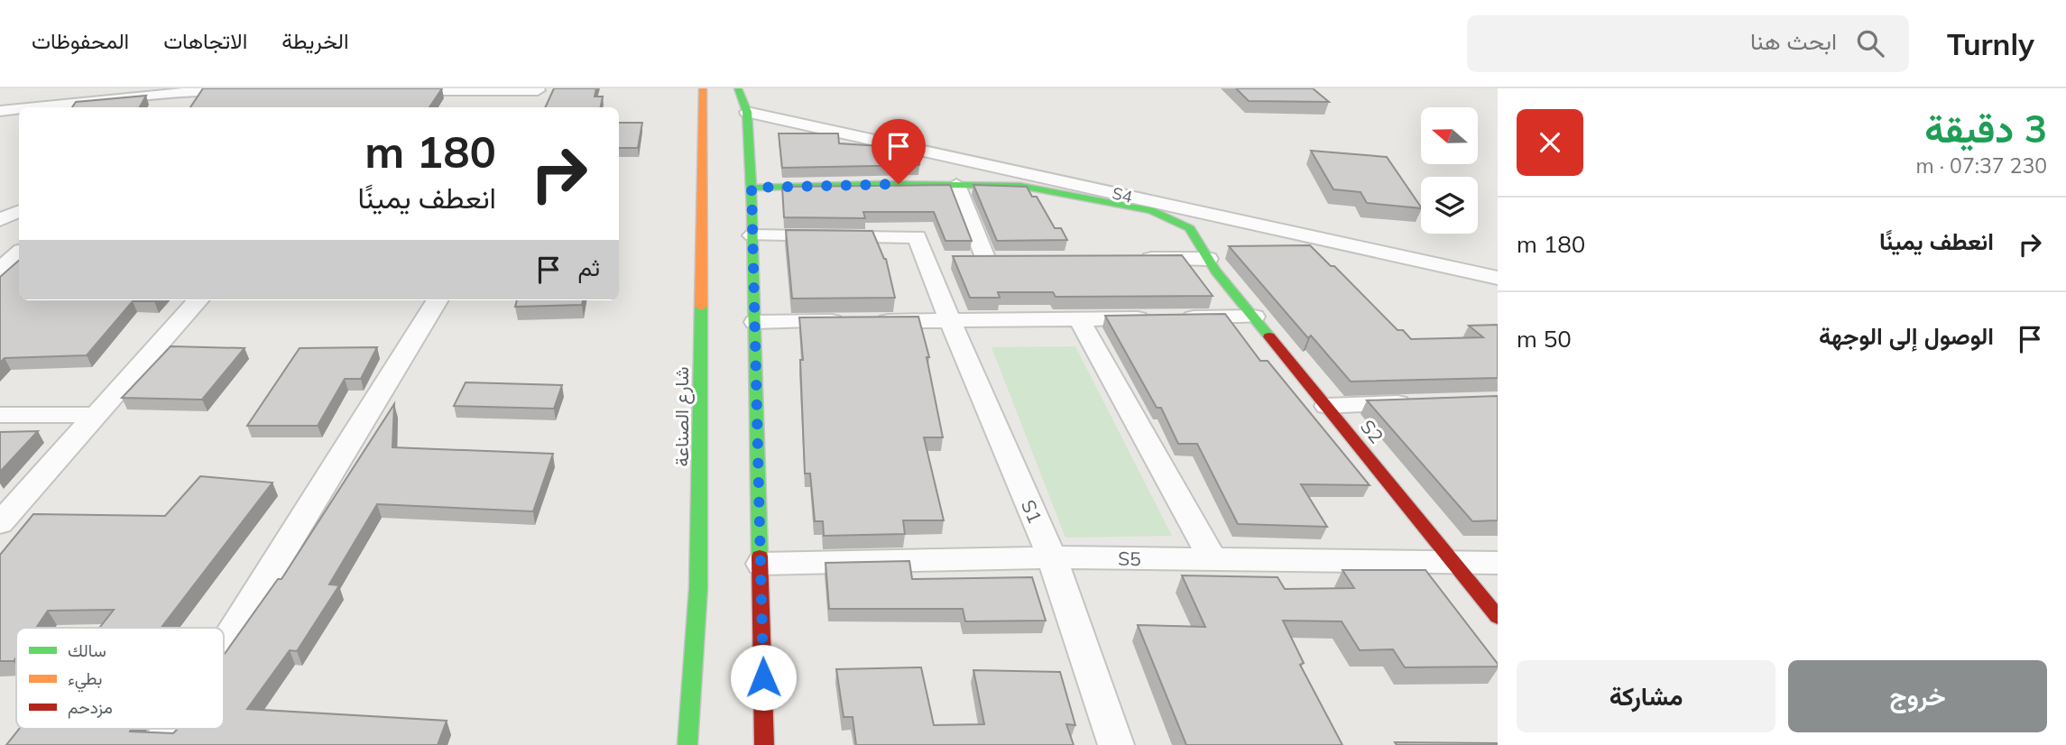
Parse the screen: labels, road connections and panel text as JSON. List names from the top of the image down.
{
  "streets": {
    "main road": ["شارع الصناعة", "S2"],
    "street": ["S4", "S1", "S5"]
  },
  "crossings": [
    ["S2", "S5"],
    ["S1", "S5"]
  ],
  "legend": ["سالك", "بطيء", "مزدحم"],
  "north": "left",
  "page": {
    "header": "Turnly",
    "search": "ابحث هنا",
    "nav": ["الخريطة", "الاتجاهات", "المحفوظات"],
    "heading": ["3 دقيقة", "230 m · 07:37"],
    "turn": ["180 m", "انعطف يمينًا"],
    "list": [
      {
        "name": "انعطف يمينًا",
        "value": "180 m"
      },
      {
        "name": "الوصول إلى الوجهة",
        "value": "50 m"
      }
    ],
    "then": "ثم",
    "buttons": ["خروج", "مشاركة"]
  }
}
